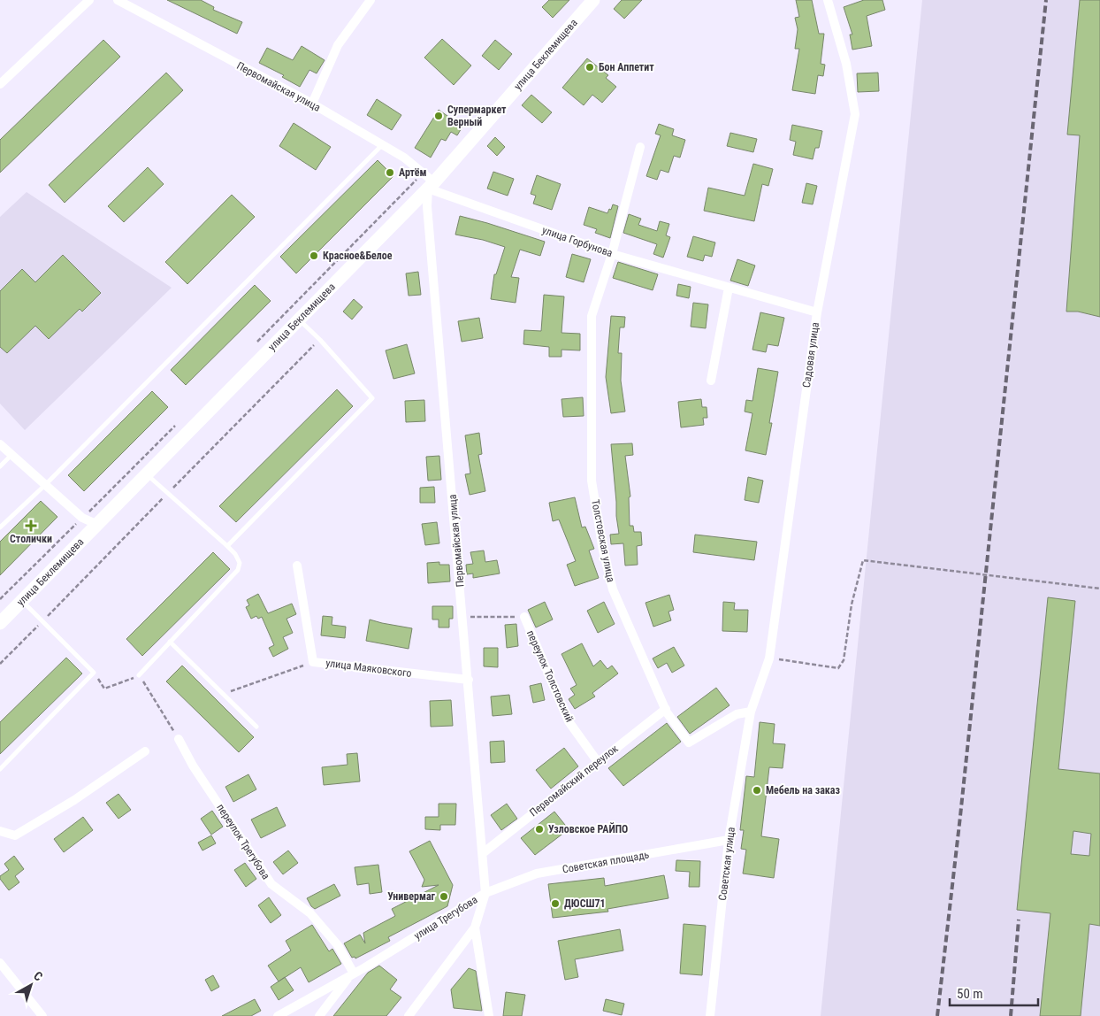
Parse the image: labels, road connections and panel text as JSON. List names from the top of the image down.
{
  "streets": {
    "main road": ["улица Беклемищева"],
    "street": [
      "Первомайская улица",
      "улица Горбунова",
      "Садовая улица",
      "Толстовская улица",
      "улица Маяковского",
      "переулок Толстовский",
      "Первомайский переулок",
      "переулок Трегубова",
      "Советская площадь",
      "Советская улица",
      "улица Трегубова"
    ]
  },
  "crossings": [
    ["улица Беклемищева", "Первомайская улица"],
    ["улица Беклемищева", "улица Горбунова"],
    ["Первомайская улица", "улица Горбунова"],
    ["Первомайская улица", "улица Маяковского"],
    ["Первомайская улица", "переулок Толстовский"],
    ["Первомайская улица", "Первомайский переулок"],
    ["Первомайская улица", "Советская площадь"],
    ["Первомайская улица", "улица Трегубова"],
    ["улица Горбунова", "Садовая улица"],
    ["улица Горбунова", "Толстовская улица"],
    ["Садовая улица", "Толстовская улица"],
    ["Садовая улица", "Советская улица"],
    ["Толстовская улица", "Первомайский переулок"],
    ["Толстовская улица", "Советская улица"],
    ["переулок Толстовский", "Первомайский переулок"],
    ["переулок Трегубова", "улица Трегубова"],
    ["Советская площадь", "Советская улица"],
    ["Советская площадь", "улица Трегубова"]
  ],
  "places": {
    "other": [
      "Бон Аппетит",
      "Супермаркет Верный",
      "Артём",
      "Красное&Белое",
      "Мебель на заказ",
      "Узловское РАЙПО",
      "Универмаг",
      "ДЮСШ71"
    ],
    "health": ["Столички"]
  },
  "scale_bar": "50 m",
  "north": "top right"
}
